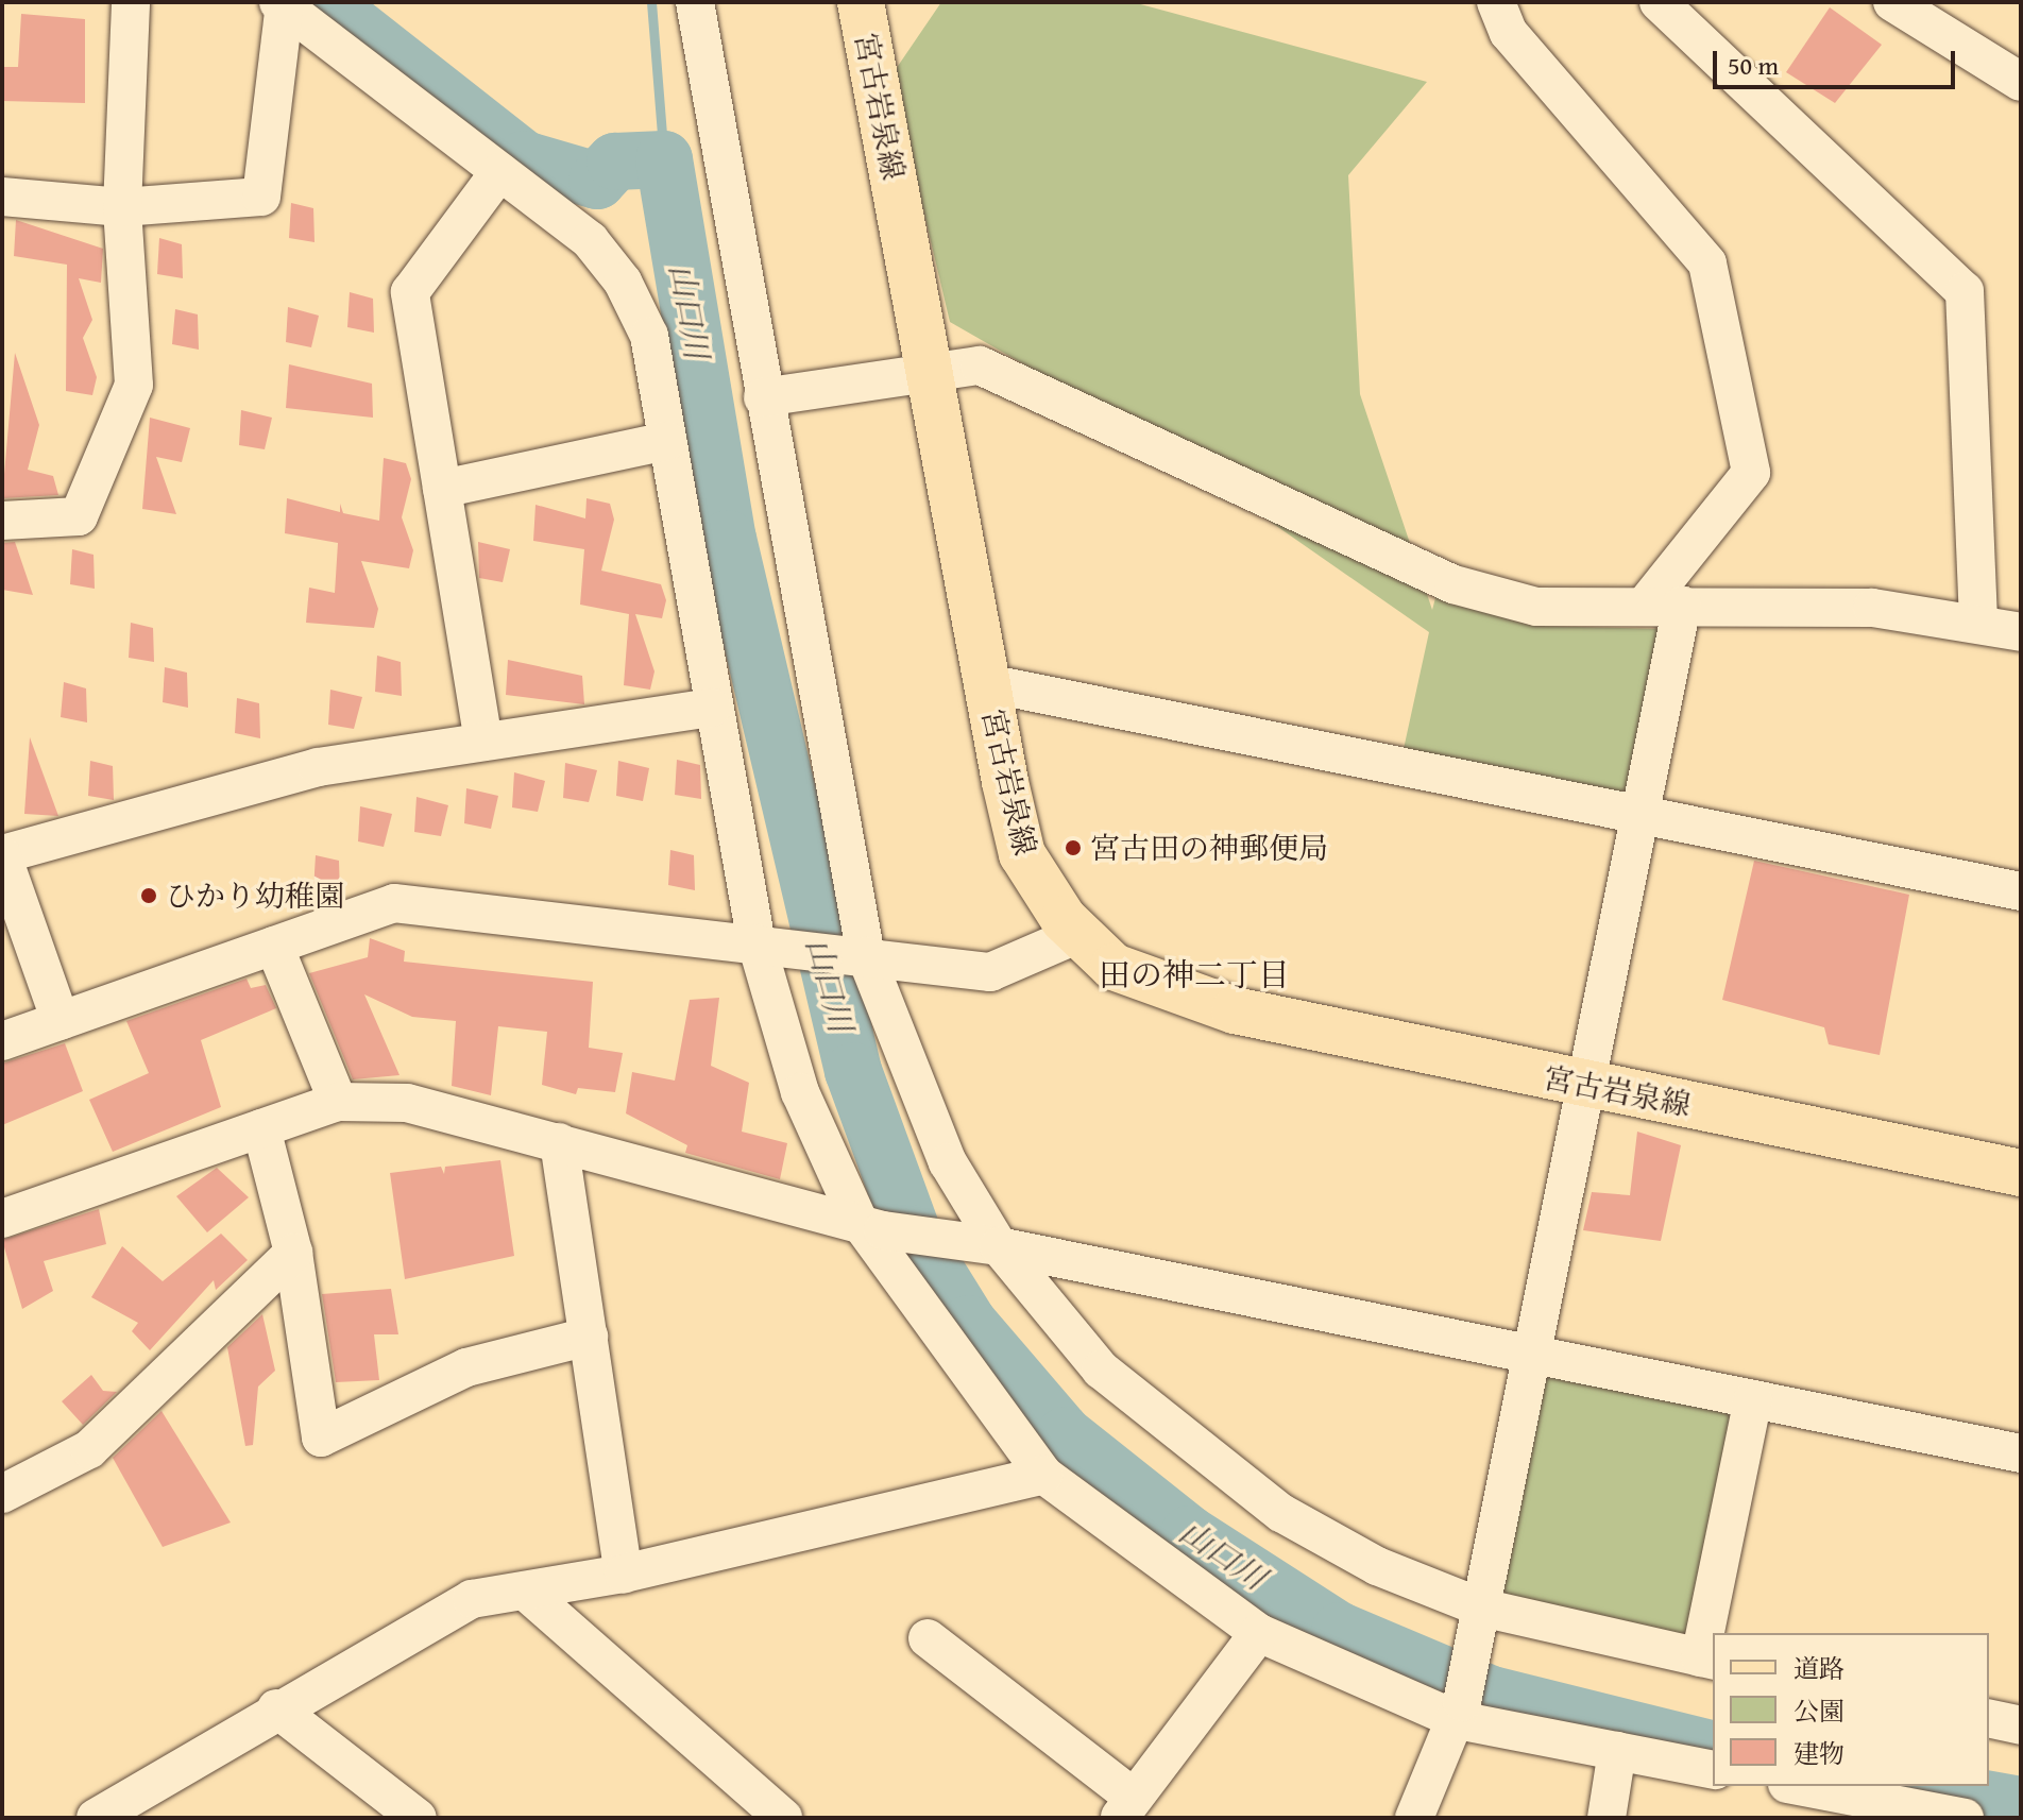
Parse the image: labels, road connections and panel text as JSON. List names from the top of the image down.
{
  "streets": {
    "main road": ["宮古岩泉線"]
  },
  "districts": ["田の神二丁目"],
  "water": ["山口川"],
  "places": ["宮古田の神郵便局", "ひかり幼稚園"],
  "legend": ["道路", "公園", "建物"],
  "scale_bar": "50 m"
}
